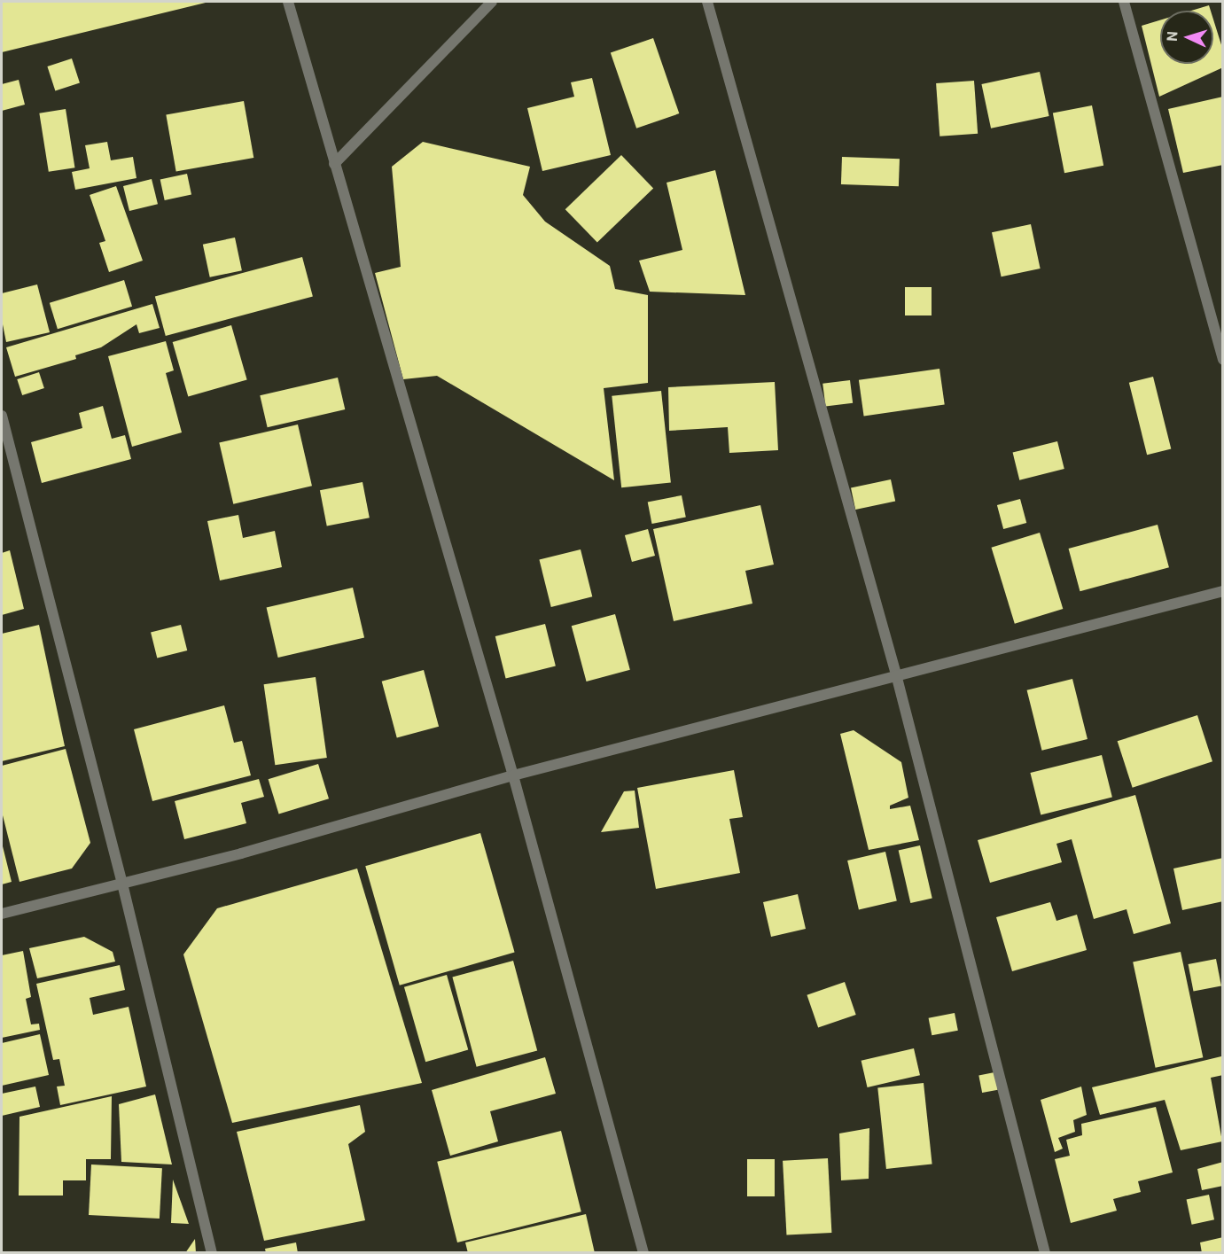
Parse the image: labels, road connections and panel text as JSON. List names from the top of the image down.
{
  "north": "left"
}
